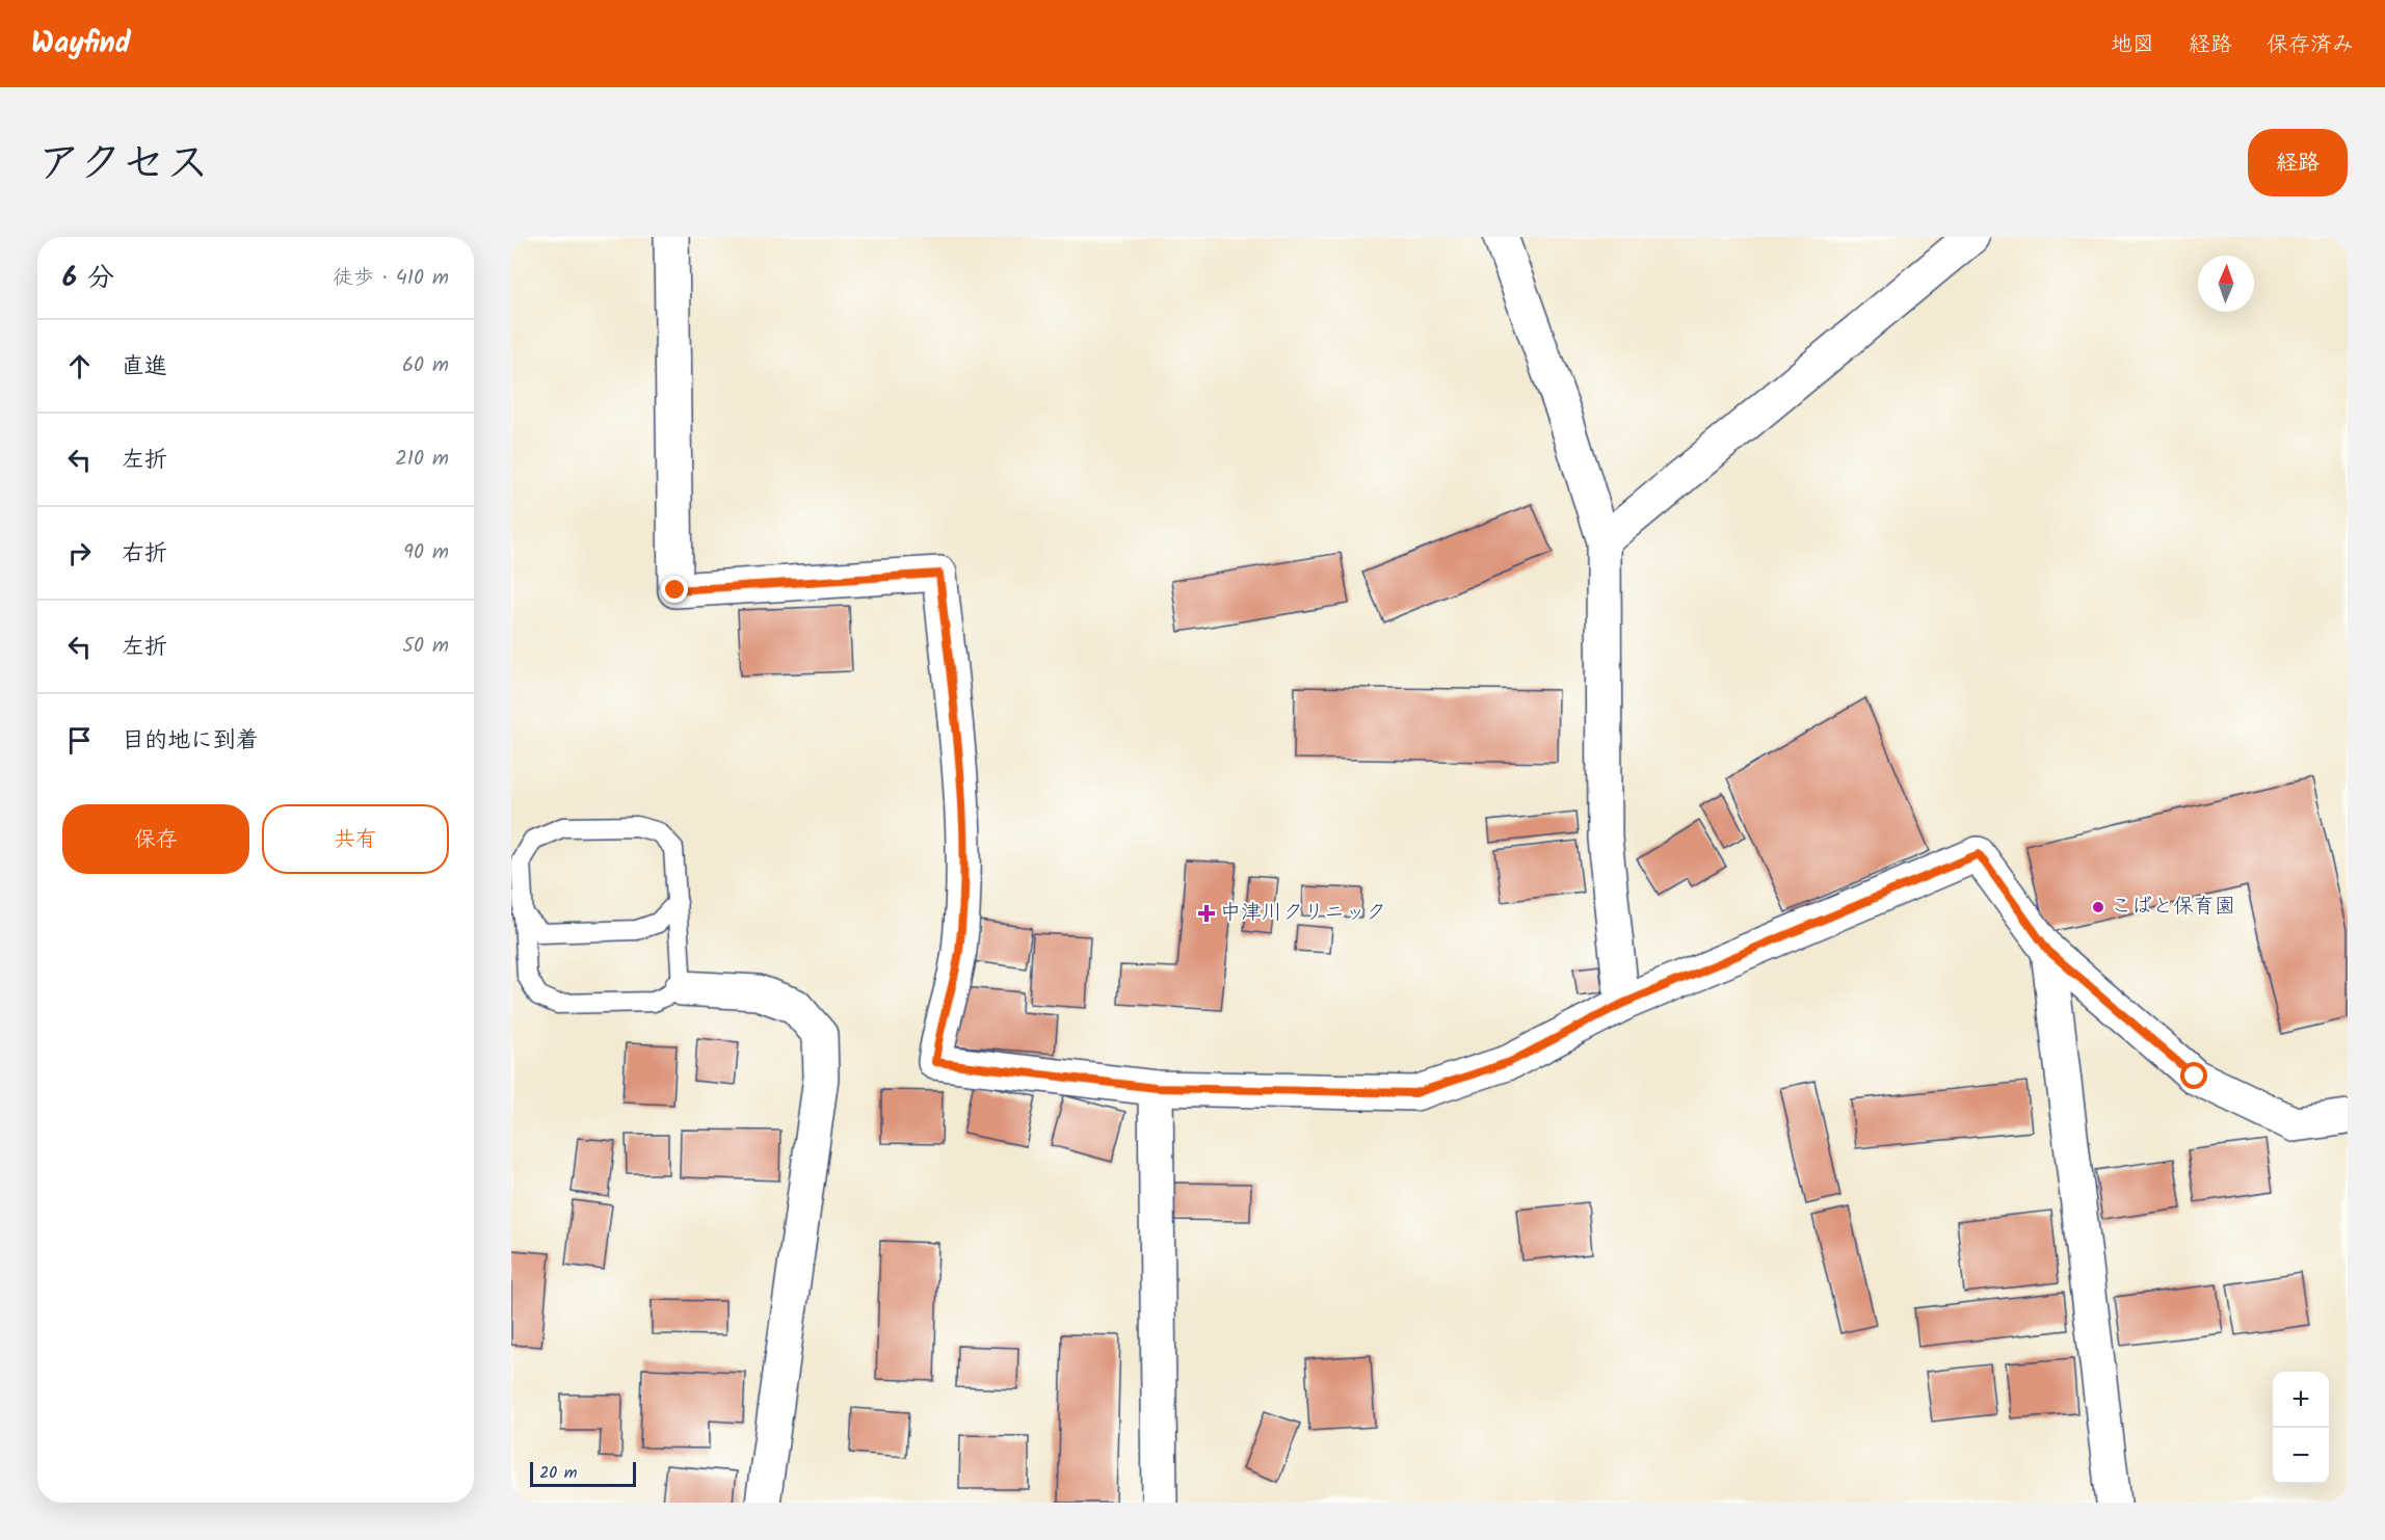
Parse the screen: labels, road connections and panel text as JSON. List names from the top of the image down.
{
  "places": {
    "other": ["こばと保育園"],
    "health": ["中津川クリニック"]
  },
  "scale_bar": "20 m",
  "north": "top",
  "page": {
    "header": "Wayfind",
    "nav": ["地図", "経路", "保存済み"],
    "title": "アクセス",
    "buttons": [
      "経路",
      ["保存", "共有"]
    ],
    "heading": ["6 分", "徒歩 · 410 m"],
    "list": [
      ["直進", "60 m"],
      ["左折", "210 m"],
      ["右折", "90 m"],
      ["左折", "50 m"],
      "目的地に到着"
    ],
    "map_buttons": ["+", "−"],
    "scale": "20 m"
  }
}
